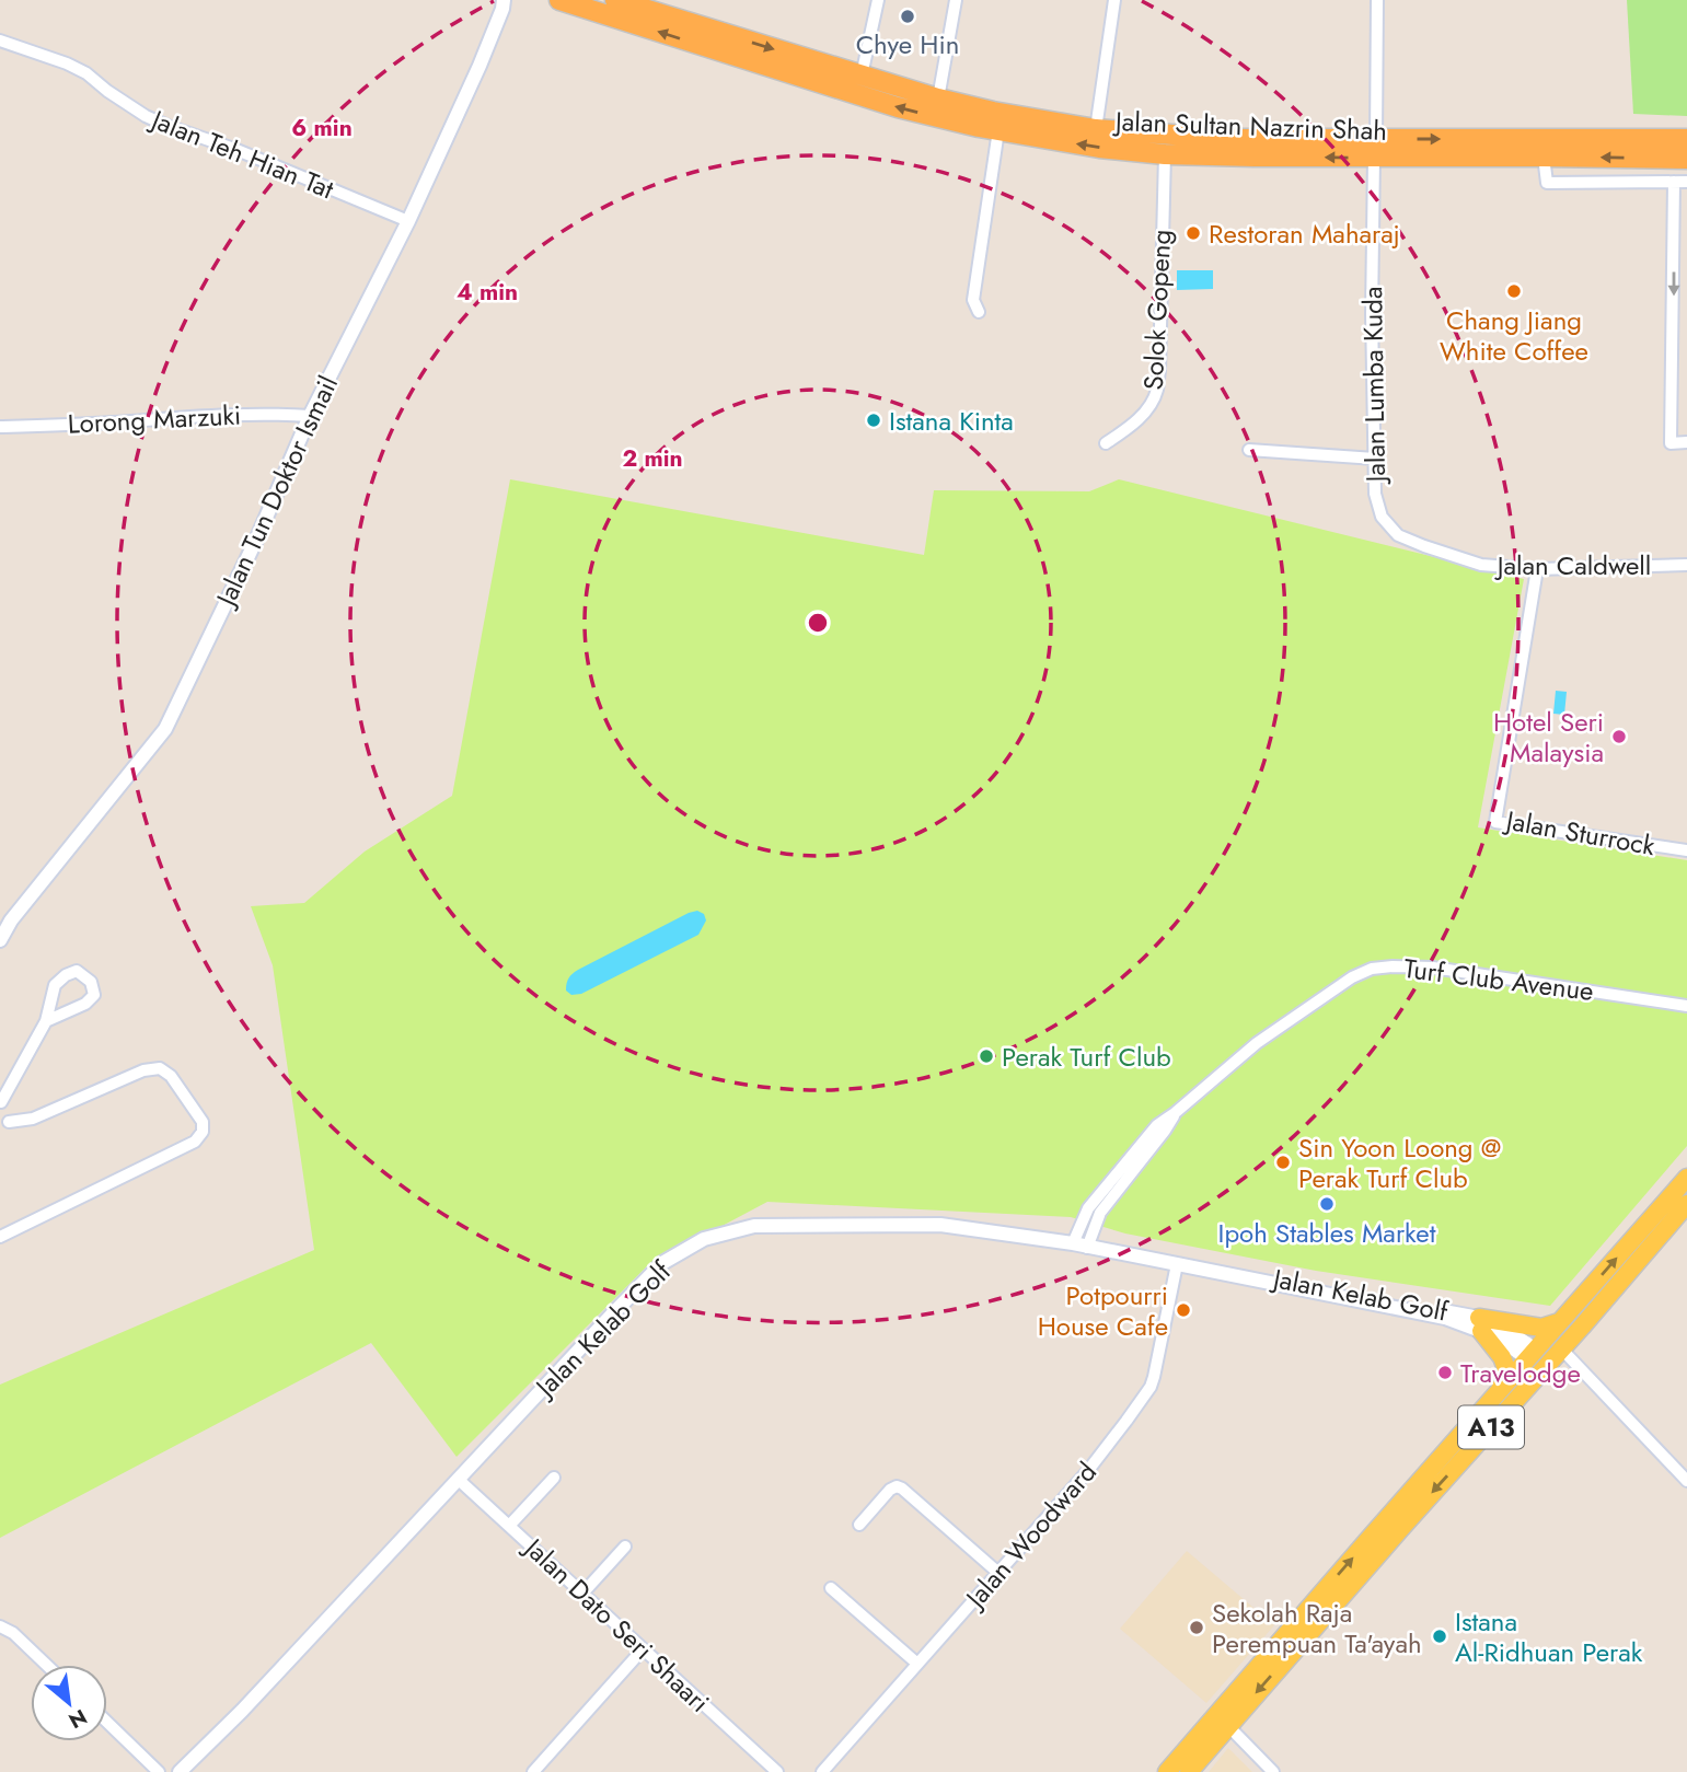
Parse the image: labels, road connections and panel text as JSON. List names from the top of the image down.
{
  "streets": {
    "highway": ["Jalan Sultan Nazrin Shah"],
    "main road": ["A13"],
    "street": [
      "Jalan Teh Hian Tat",
      "Solok Gopeng",
      "Jalan Lumba Kuda",
      "Lorong Marzuki",
      "Jalan Tun Doktor Ismail",
      "Jalan Caldwell",
      "Jalan Sturrock",
      "Turf Club Avenue",
      "Jalan Kelab Golf",
      "Jalan Woodward",
      "Jalan Dato Seri Shaari"
    ]
  },
  "crossings": [
    ["Jalan Sultan Nazrin Shah", "Solok Gopeng"],
    ["Jalan Sultan Nazrin Shah", "Jalan Lumba Kuda"],
    ["Jalan Teh Hian Tat", "Jalan Tun Doktor Ismail"],
    ["Jalan Lumba Kuda", "Jalan Caldwell"],
    ["Lorong Marzuki", "Jalan Tun Doktor Ismail"],
    ["Jalan Caldwell", "Jalan Sturrock"],
    ["Turf Club Avenue", "Jalan Kelab Golf"],
    ["Jalan Kelab Golf", "Jalan Woodward"],
    ["Jalan Kelab Golf", "Jalan Dato Seri Shaari"]
  ],
  "places": [
    "Chye Hin",
    "Restoran Maharaj",
    "Chang Jiang White Coffee",
    "Istana Kinta",
    "Hotel Seri Malaysia",
    "Perak Turf Club",
    "Sin Yoon Loong @ Perak Turf Club",
    "Ipoh Stables Market",
    "Potpourri House Cafe",
    "Travelodge",
    "Sekolah Raja Perempuan Ta'ayah",
    "Istana Al-Ridhuan Perak"
  ],
  "north": "bottom right",
  "rings": ["6 min", "4 min", "2 min"]
}
